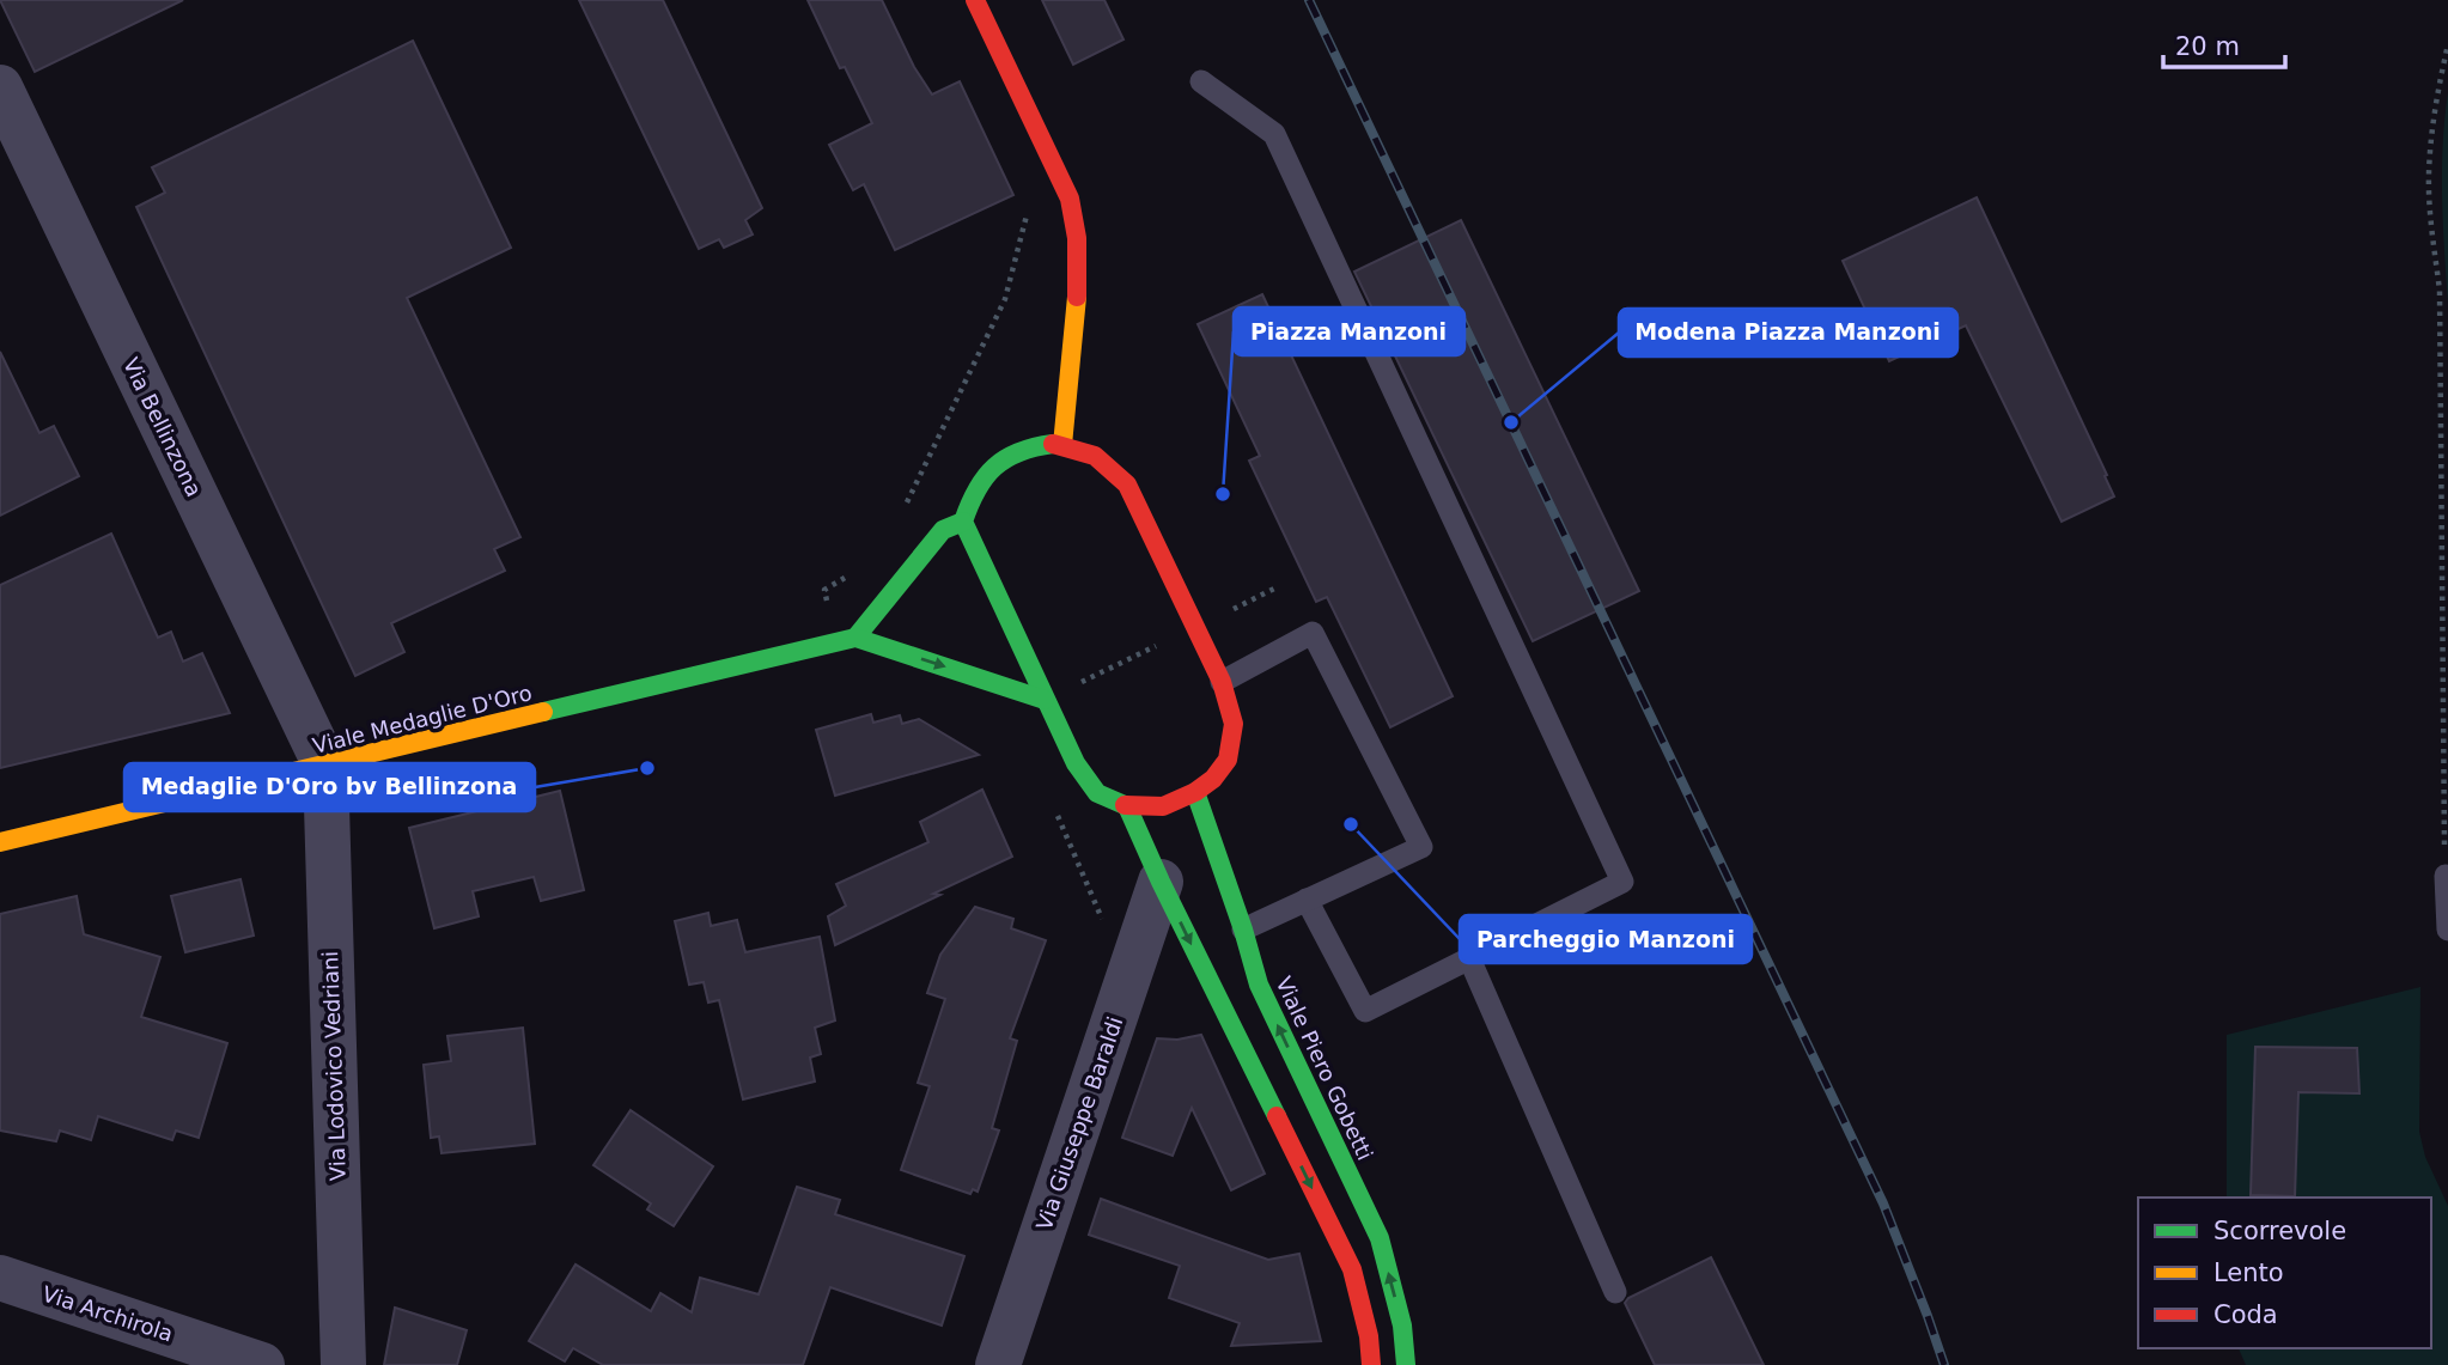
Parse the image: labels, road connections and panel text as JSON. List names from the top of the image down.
{
  "streets": {
    "main road": ["Viale Medaglie D'Oro", "Viale Piero Gobetti"],
    "street": [
      "Via Bellinzona",
      "Via Lodovico Vedriani",
      "Via Giuseppe Baraldi",
      "Via Archirola"
    ]
  },
  "crossings": [
    ["Via Bellinzona", "Viale Medaglie D'Oro"],
    ["Via Bellinzona", "Via Lodovico Vedriani"],
    ["Viale Medaglie D'Oro", "Via Lodovico Vedriani"]
  ],
  "places": [
    "Modena Piazza Manzoni",
    "Piazza Manzoni",
    "Medaglie D'Oro bv Bellinzona",
    "Parcheggio Manzoni"
  ],
  "legend": ["Scorrevole", "Lento", "Coda"],
  "scale_bar": "20 m"
}
